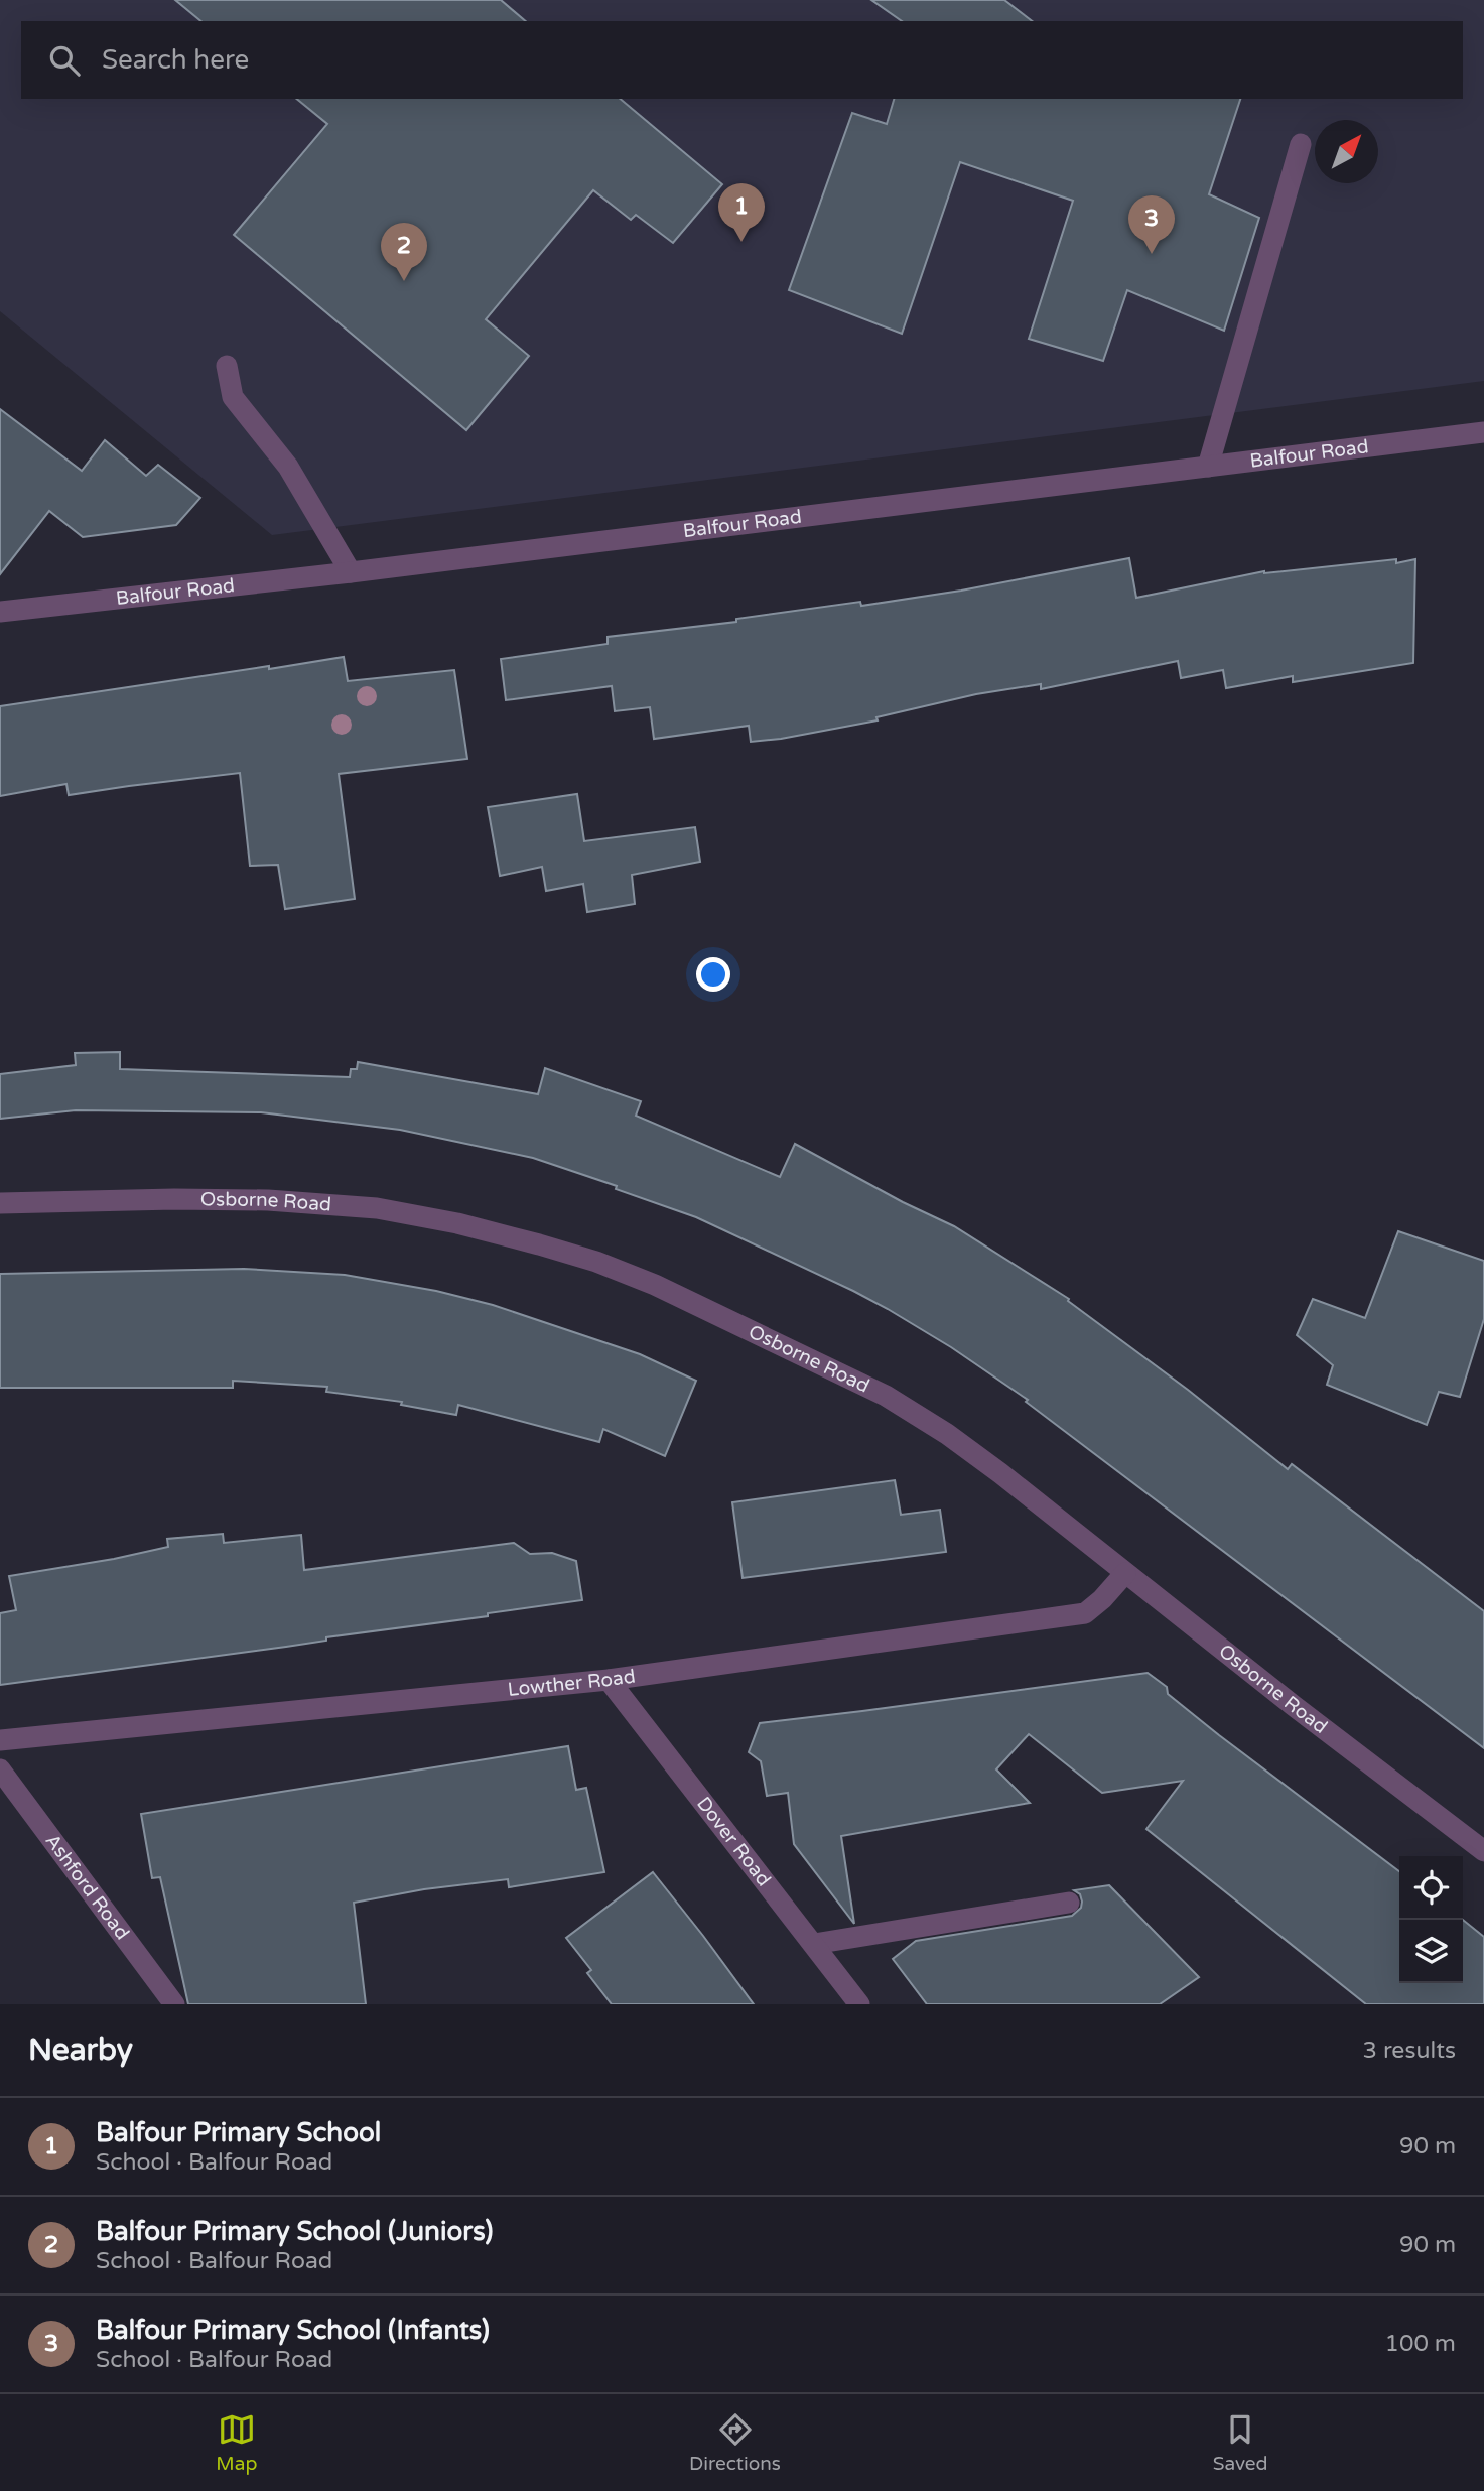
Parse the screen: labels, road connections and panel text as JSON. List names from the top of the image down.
{
  "streets": {
    "street": [
      "Balfour Road",
      "Osborne Road",
      "Lowther Road",
      "Dover Road",
      "Ashford Road"
    ]
  },
  "crossings": [
    ["Osborne Road", "Lowther Road"],
    ["Lowther Road", "Dover Road"]
  ],
  "north": "top right",
  "page": {
    "search": "Search here",
    "pins": ["1", "3", "2"],
    "heading": ["Nearby", "3 results"],
    "list": [
      {
        "mark": "1",
        "name": "Balfour Primary School",
        "note": "School · Balfour Road",
        "value": "90 m"
      },
      {
        "mark": "2",
        "name": "Balfour Primary School (Juniors)",
        "note": "School · Balfour Road",
        "value": "90 m"
      },
      {
        "mark": "3",
        "name": "Balfour Primary School (Infants)",
        "note": "School · Balfour Road",
        "value": "100 m"
      }
    ],
    "nav": ["Map", "Directions", "Saved"]
  }
}
